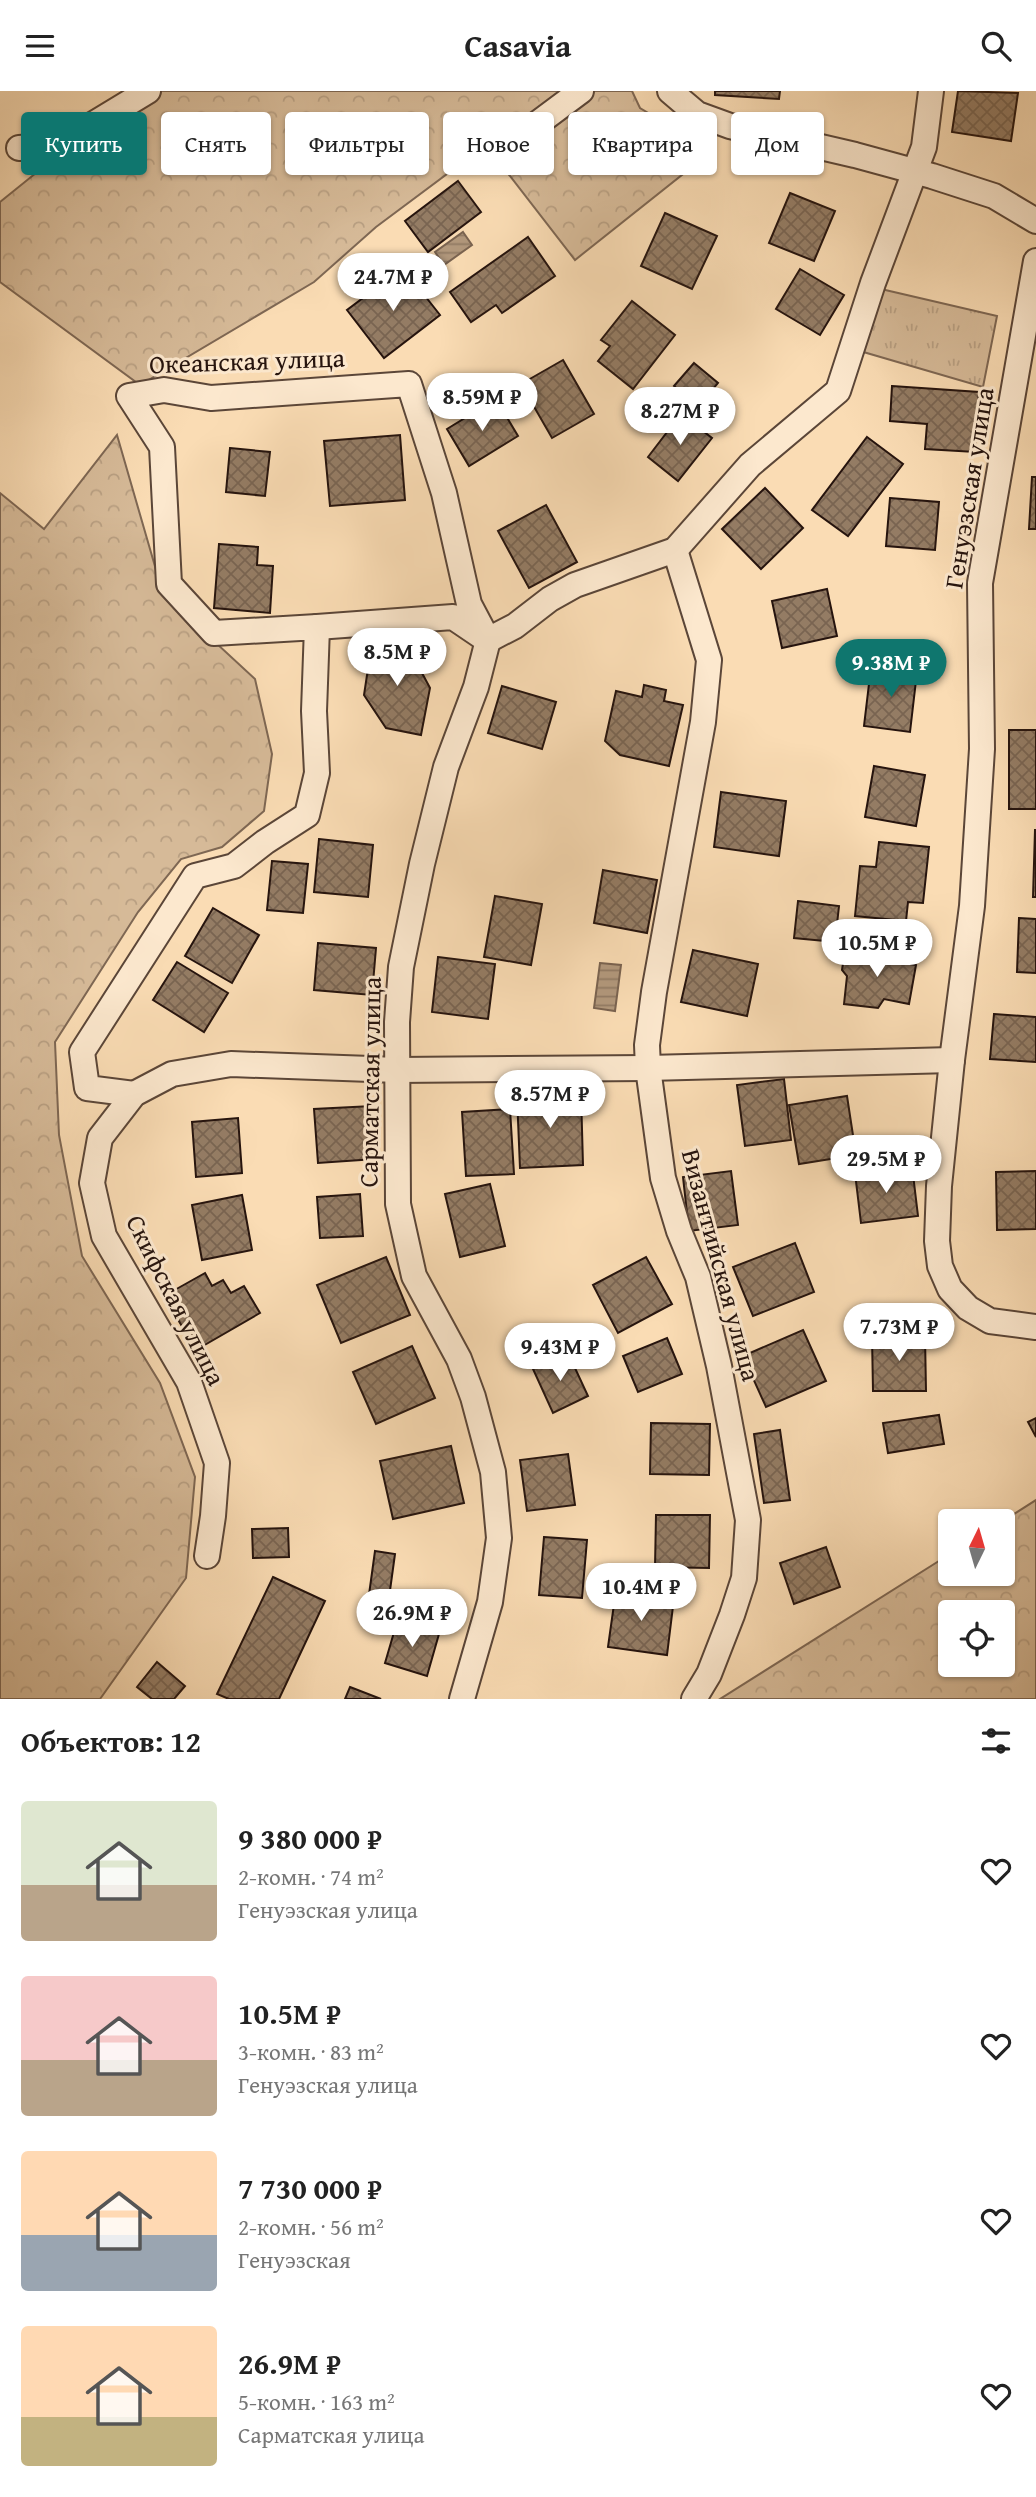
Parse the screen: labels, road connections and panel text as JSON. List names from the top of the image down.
{
  "streets": {
    "street": [
      "Океанская улица",
      "Генуэзская улица",
      "Сарматская улица",
      "Византийская улица",
      "Скифская улица"
    ]
  },
  "crossings": [
    ["Океанская улица", "Сарматская улица"]
  ],
  "north": "top",
  "page": {
    "header": "Casavia",
    "chip": [
      "Купить",
      "Снять",
      "Фильтры",
      "Новое",
      "Квартира",
      "Дом"
    ],
    "price": [
      "24.7M ₽",
      "8.59M ₽",
      "8.27M ₽",
      "8.5M ₽",
      "9.38M ₽",
      "10.5M ₽",
      "8.57M ₽",
      "29.5M ₽",
      "7.73M ₽",
      "9.43M ₽",
      "10.4M ₽",
      "26.9M ₽"
    ],
    "heading": "Объектов: 12",
    "list": [
      {
        "name": "9 380 000 ₽",
        "note": "2-комн. · 74 m² · Генуэзская улица"
      },
      {
        "name": "10.5M ₽",
        "note": "3-комн. · 83 m² · Генуэзская улица"
      },
      {
        "name": "7 730 000 ₽",
        "note": "2-комн. · 56 m² · Генуэзская"
      },
      {
        "name": "26.9M ₽",
        "note": "5-комн. · 163 m² · Сарматская улица"
      }
    ]
  }
}
